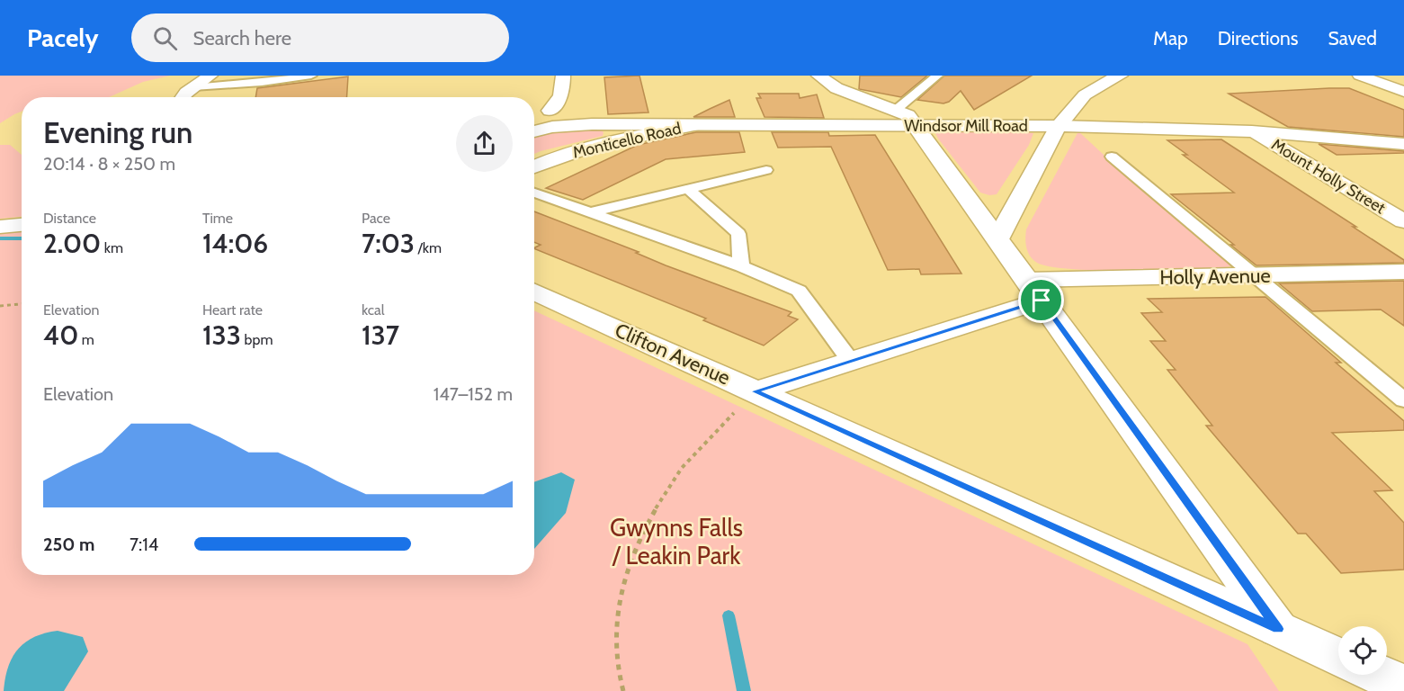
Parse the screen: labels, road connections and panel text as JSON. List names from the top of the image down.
{
  "streets": {
    "street": [
      "Windsor Mill Road",
      "Monticello Road",
      "Mount Holly Street",
      "Holly Avenue",
      "Clifton Avenue"
    ]
  },
  "crossings": [
    ["Windsor Mill Road", "Monticello Road"],
    ["Windsor Mill Road", "Mount Holly Street"],
    ["Holly Avenue", "Clifton Avenue"]
  ],
  "parks": ["Gwynns Falls / Leakin Park"],
  "page": {
    "header": "Pacely",
    "search": "Search here",
    "nav": ["Map", "Directions", "Saved"],
    "heading": ["Evening run", "20:14 · 8 × 250 m"],
    "stats": [
      ["Distance", "2.00 km"],
      ["Time", "14:06"],
      ["Pace", "7:03 /km"],
      ["Elevation", "40 m"],
      ["Heart rate", "133 bpm"],
      ["kcal", "137"]
    ],
    "chart": ["Elevation", "147–152 m"],
    "list": [
      {
        "name": "250 m",
        "note": "7:14"
      }
    ]
  }
}
